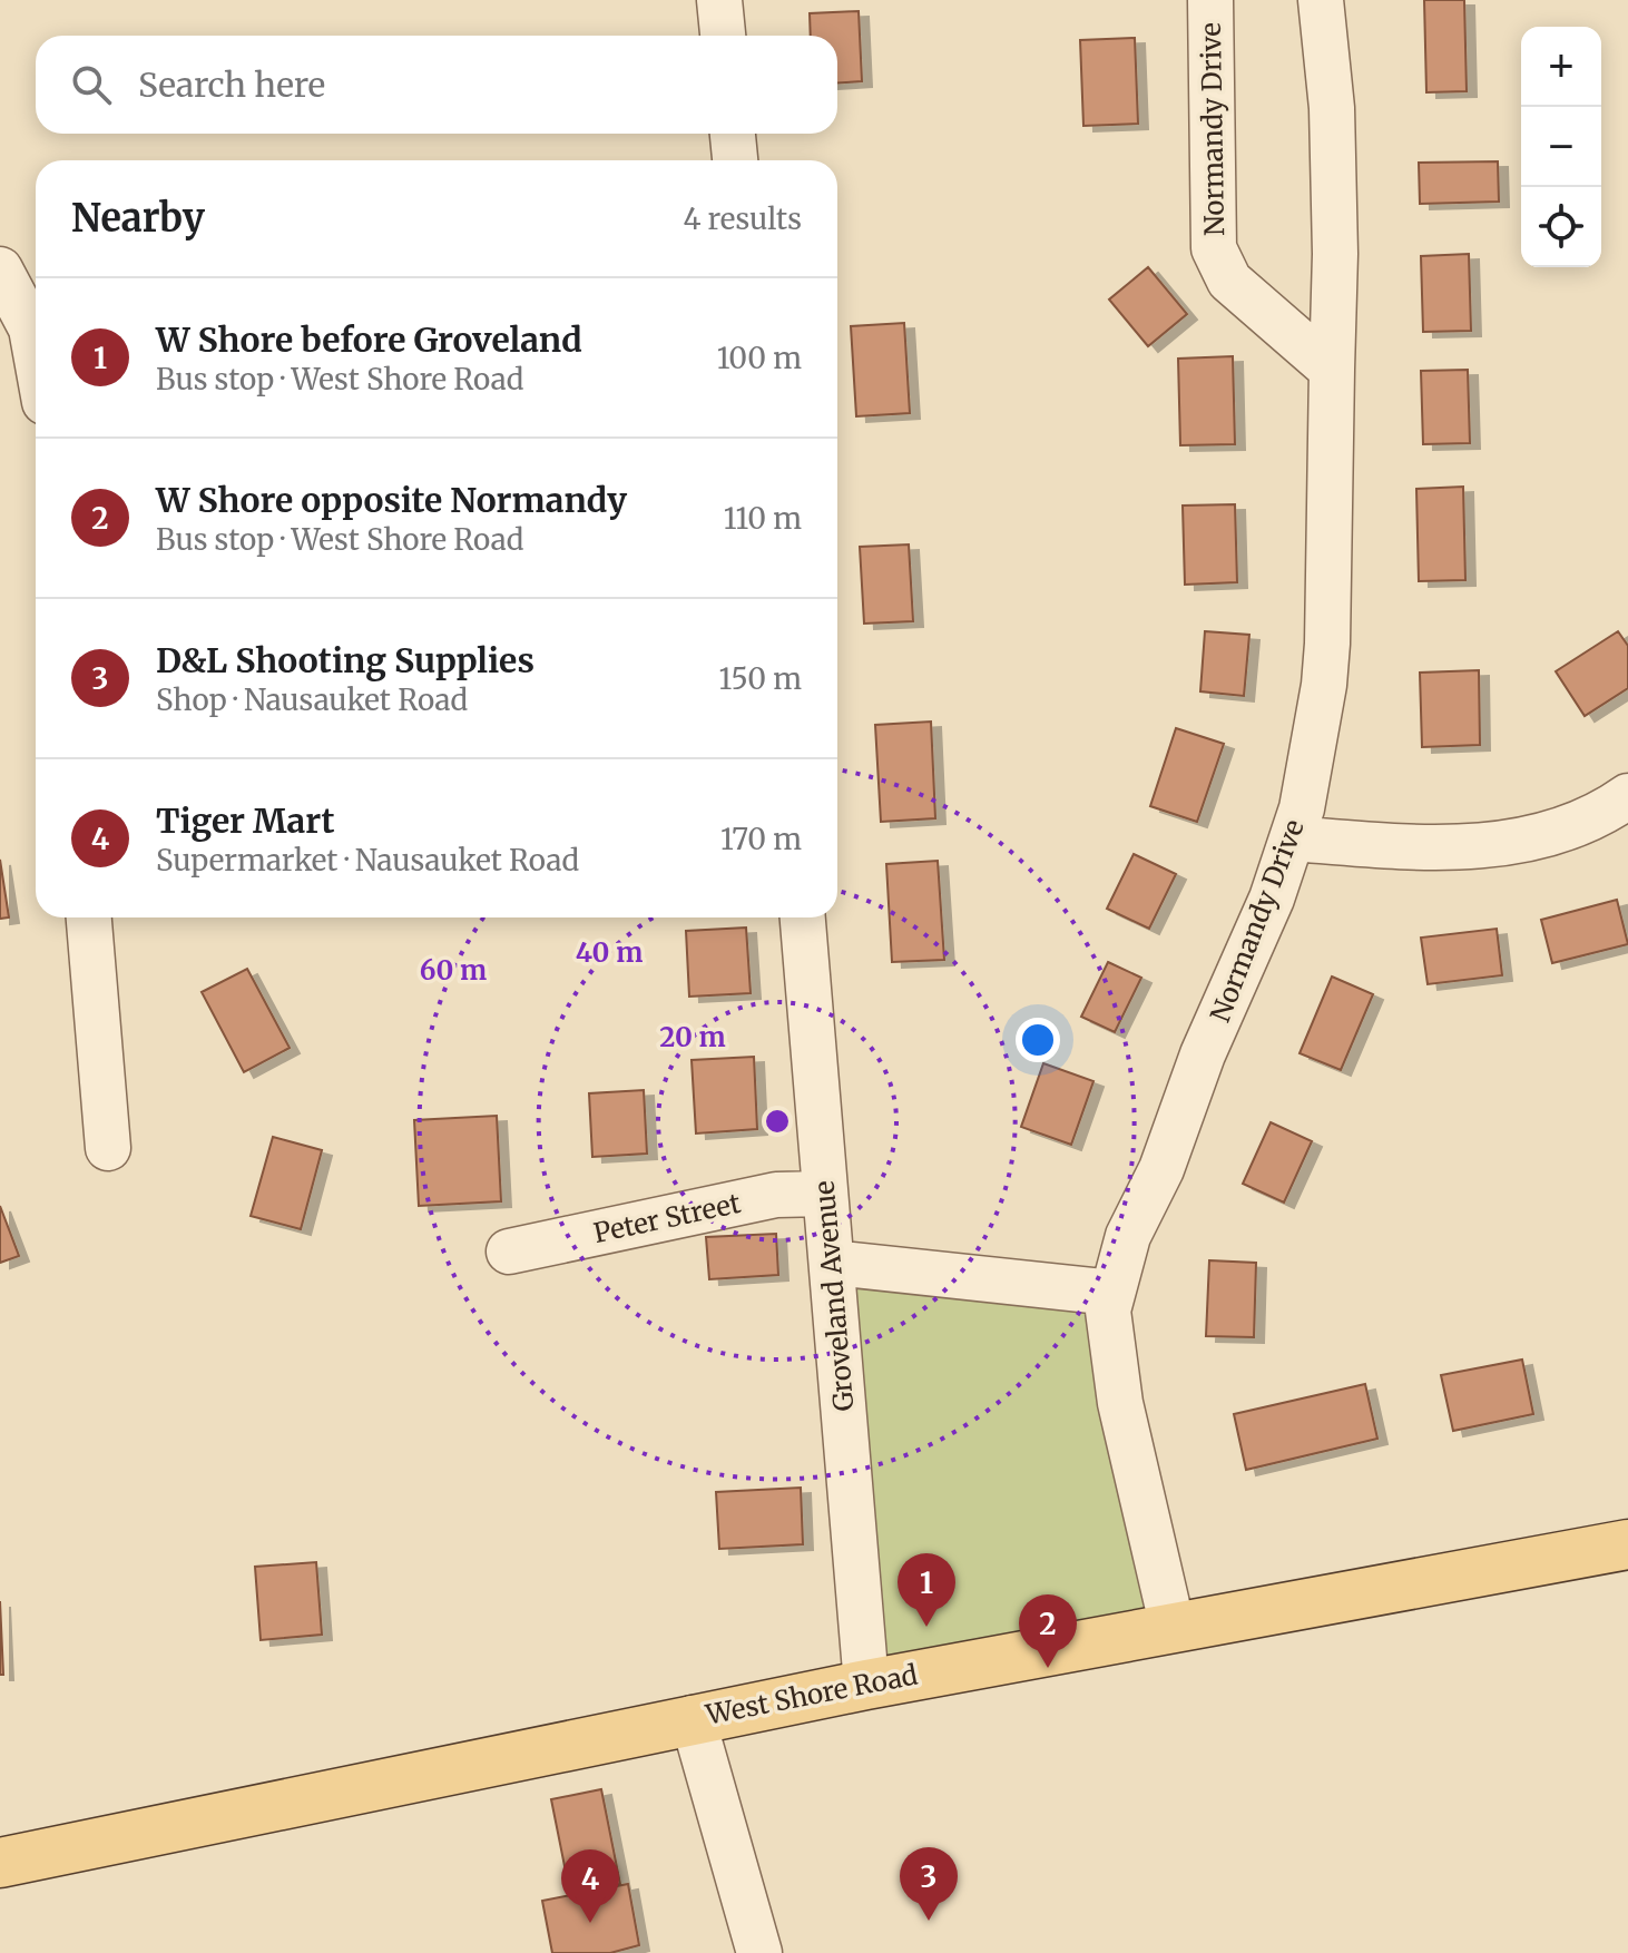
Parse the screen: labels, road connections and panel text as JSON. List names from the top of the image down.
{
  "streets": {
    "main road": ["West Shore Road"],
    "street": ["Normandy Drive", "Peter Street", "Groveland Avenue"]
  },
  "crossings": [
    ["Normandy Drive", "West Shore Road"],
    ["Peter Street", "Groveland Avenue"],
    ["Groveland Avenue", "West Shore Road"]
  ],
  "page": {
    "map_buttons": ["+", "−"],
    "search": "Search here",
    "heading": ["Nearby", "4 results"],
    "list": [
      {
        "mark": "1",
        "name": "W Shore before Groveland",
        "note": "Bus stop · West Shore Road",
        "value": "100 m"
      },
      {
        "mark": "2",
        "name": "W Shore opposite Normandy",
        "note": "Bus stop · West Shore Road",
        "value": "110 m"
      },
      {
        "mark": "3",
        "name": "D&L Shooting Supplies",
        "note": "Shop · Nausauket Road",
        "value": "150 m"
      },
      {
        "mark": "4",
        "name": "Tiger Mart",
        "note": "Supermarket · Nausauket Road",
        "value": "170 m"
      }
    ],
    "pins": [
      "1",
      "2",
      "3",
      "4"
    ]
  },
  "rings": ["40 m", "60 m", "20 m"]
}
